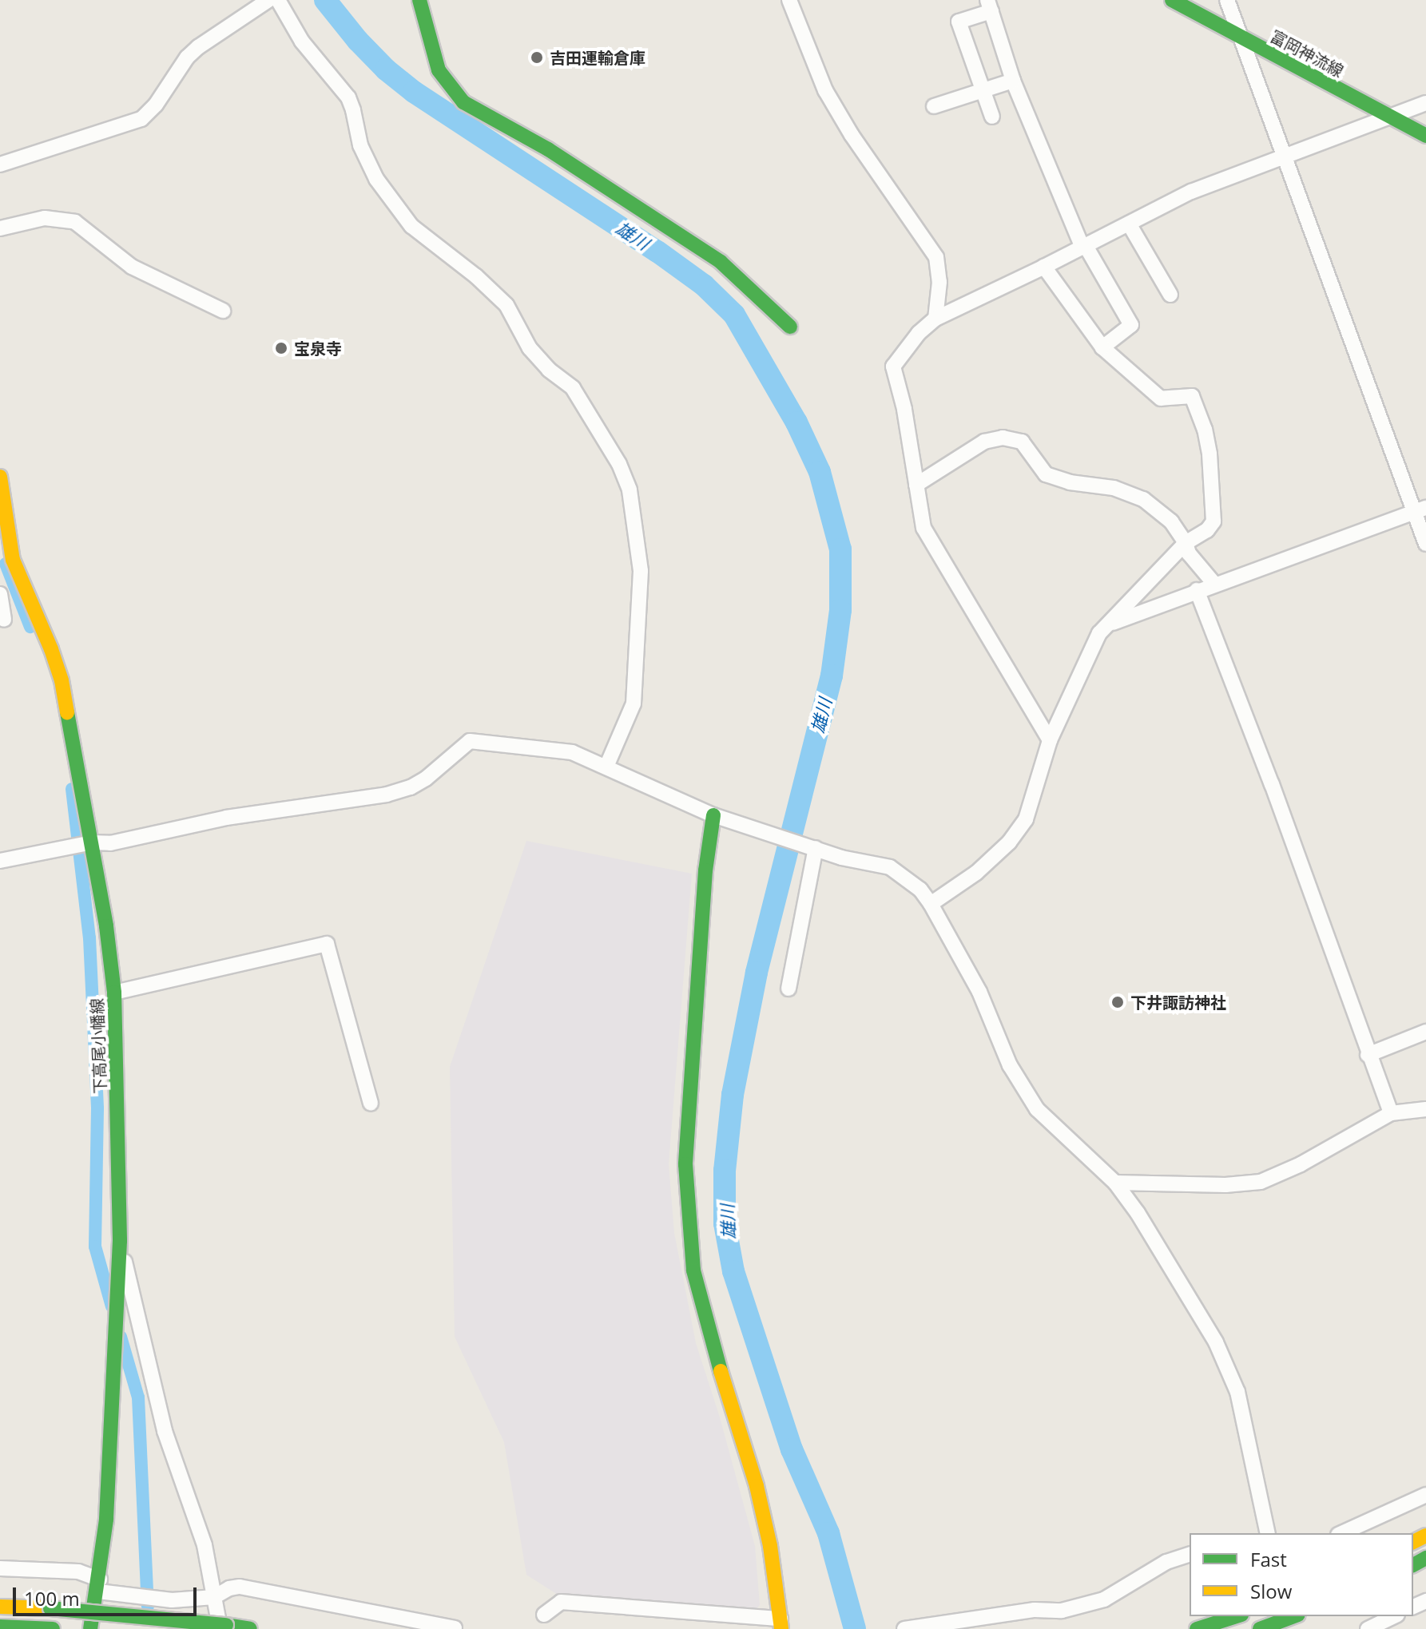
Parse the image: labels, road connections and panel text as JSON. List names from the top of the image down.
{
  "streets": {
    "main road": ["富岡神流線", "下高尾小幡線"]
  },
  "water": ["雄川"],
  "places": ["吉田運輸倉庫", "宝泉寺", "下井諏訪神社"],
  "legend": ["Fast", "Slow"],
  "scale_bar": "100 m"
}
